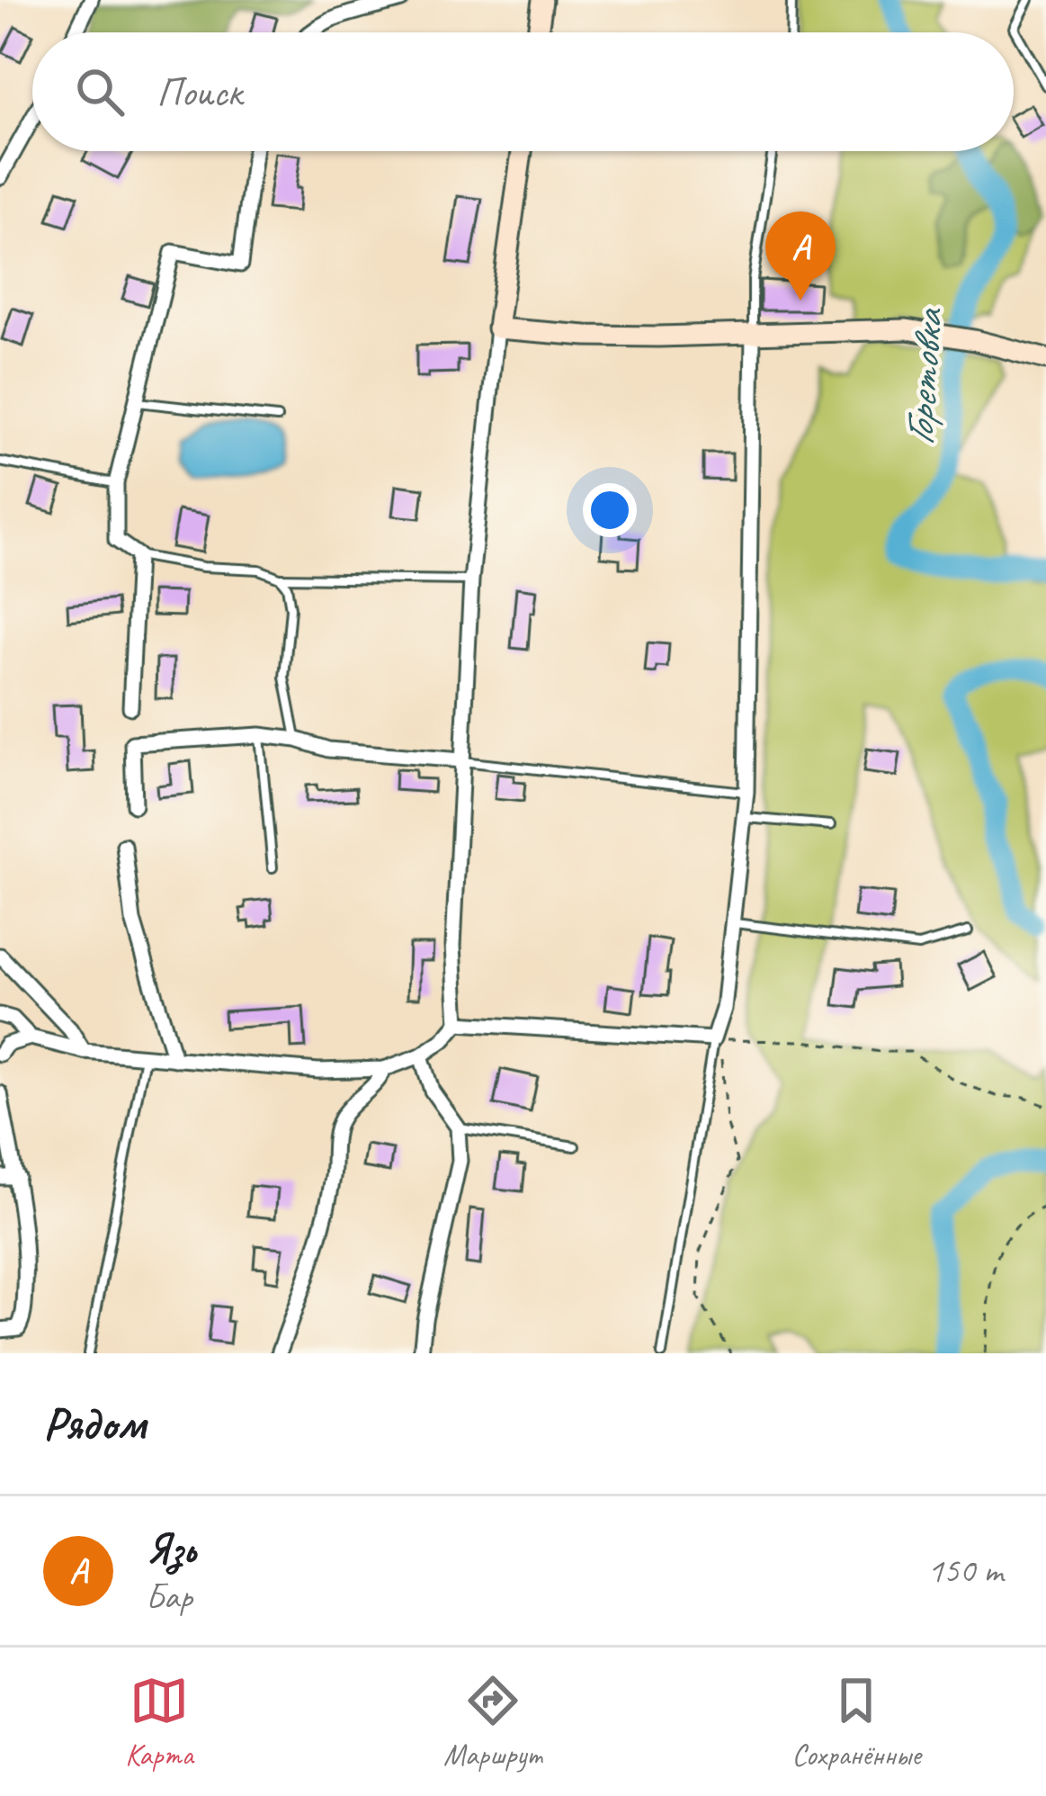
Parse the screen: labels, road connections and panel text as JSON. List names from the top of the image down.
{
  "water": ["Горетовка"],
  "page": {
    "search": "Поиск",
    "pins": "A",
    "heading": "Рядом",
    "list": [
      {
        "mark": "A",
        "name": "Язь",
        "note": "Бар",
        "value": "150 m"
      }
    ],
    "nav": ["Карта", "Маршрут", "Сохранённые"]
  }
}
